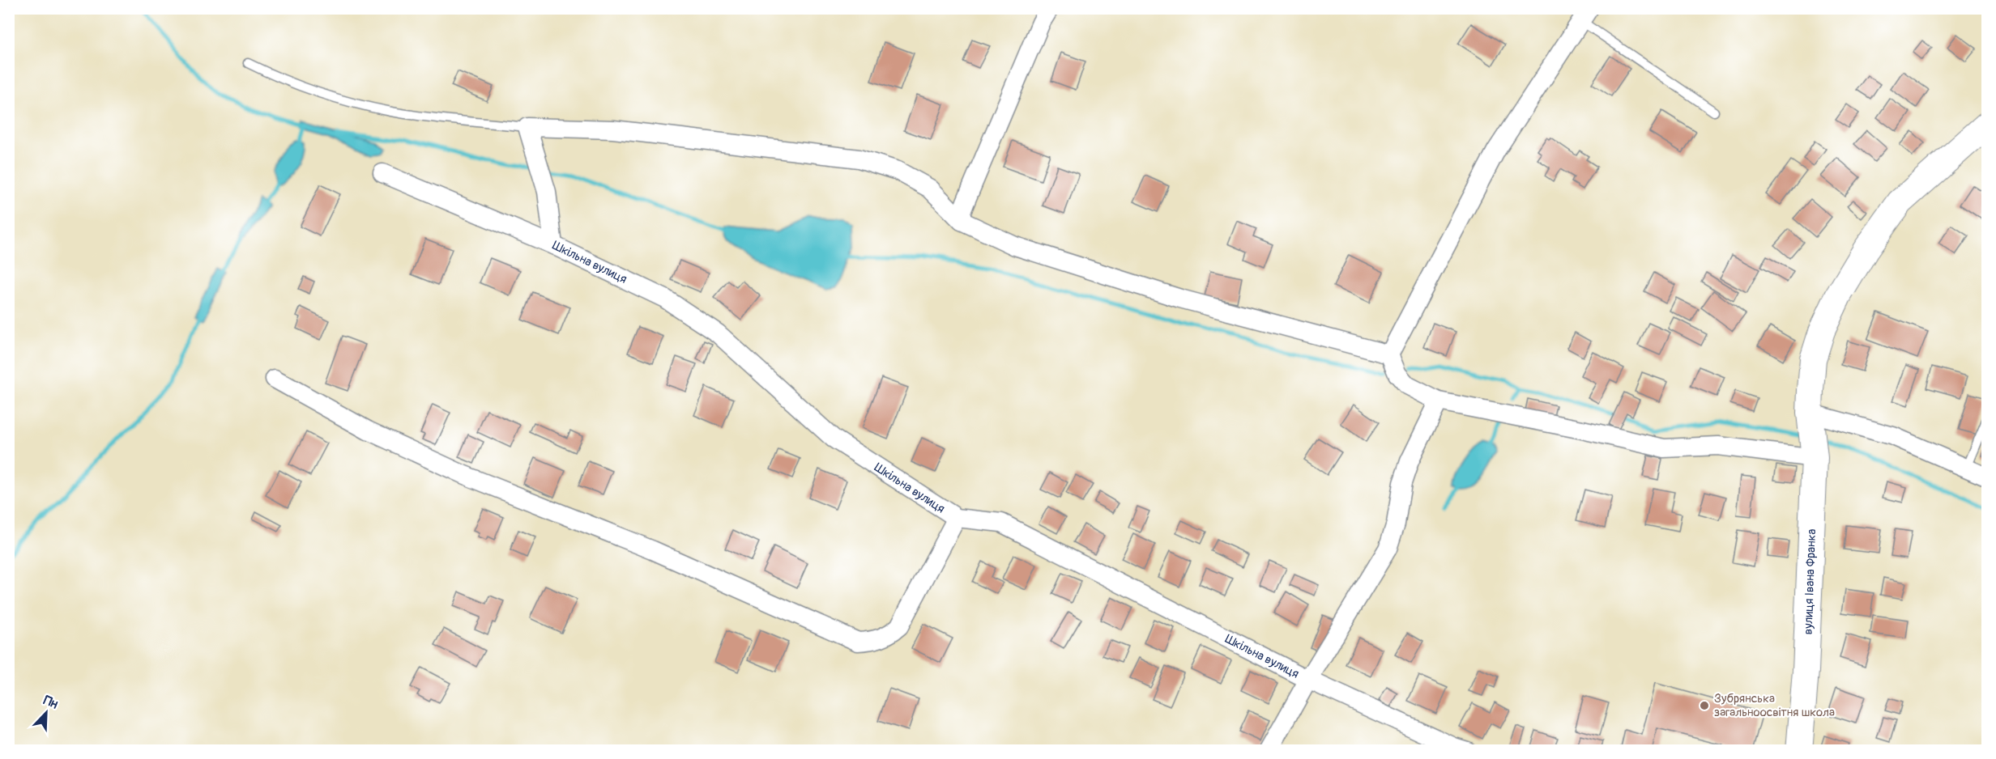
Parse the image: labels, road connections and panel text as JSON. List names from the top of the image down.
{
  "streets": {
    "main road": ["вулиця Івана Франка"],
    "street": ["Шкільна вулиця"]
  },
  "places": ["Зубрянська загальноосвітня школа"],
  "north": "top right"
}
